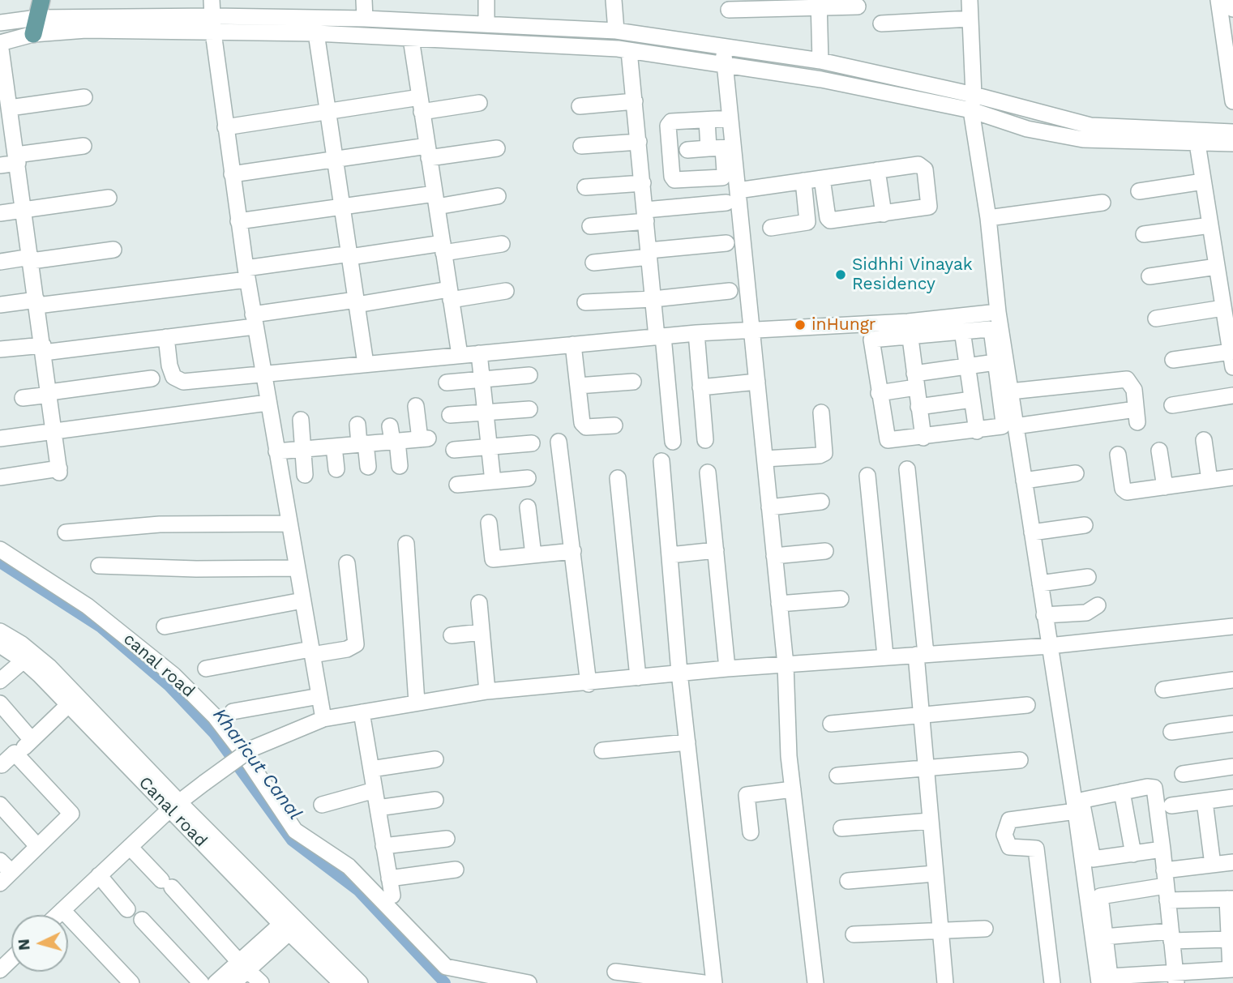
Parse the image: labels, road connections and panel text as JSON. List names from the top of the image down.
{
  "streets": {
    "street": ["canal road", "Canal road"]
  },
  "water": ["Kharicut Canal"],
  "places": ["Sidhhi Vinayak Residency", "inHungr"],
  "north": "left"
}
